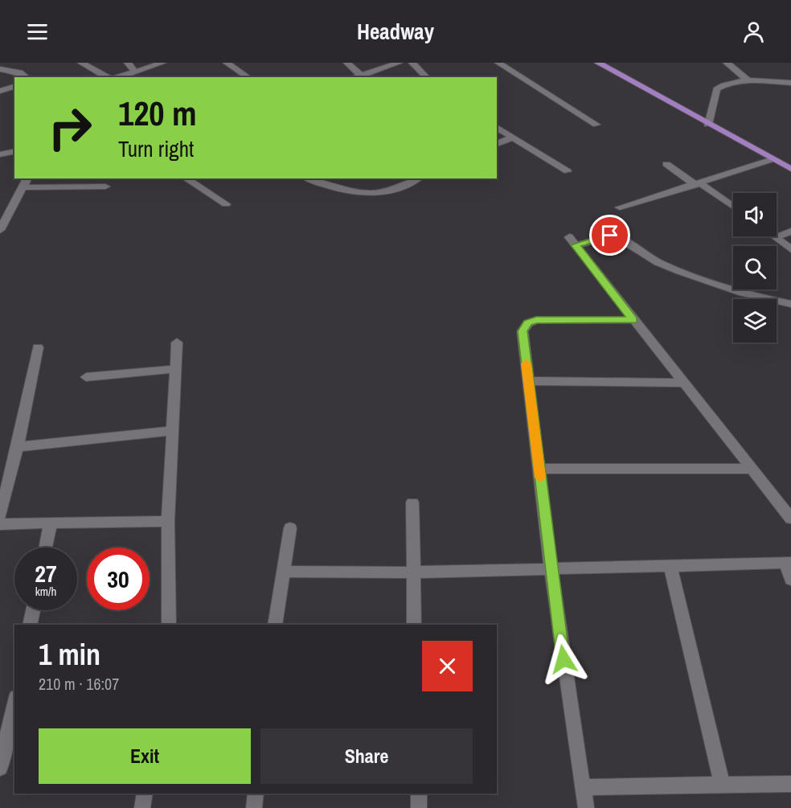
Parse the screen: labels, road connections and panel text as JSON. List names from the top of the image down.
{
  "page": {
    "header": "Headway",
    "turn": ["120 m", "Turn right"],
    "speed": "27 km/h",
    "limit": "30",
    "heading": ["1 min", "210 m · 16:07"],
    "buttons": ["Exit", "Share"]
  }
}
